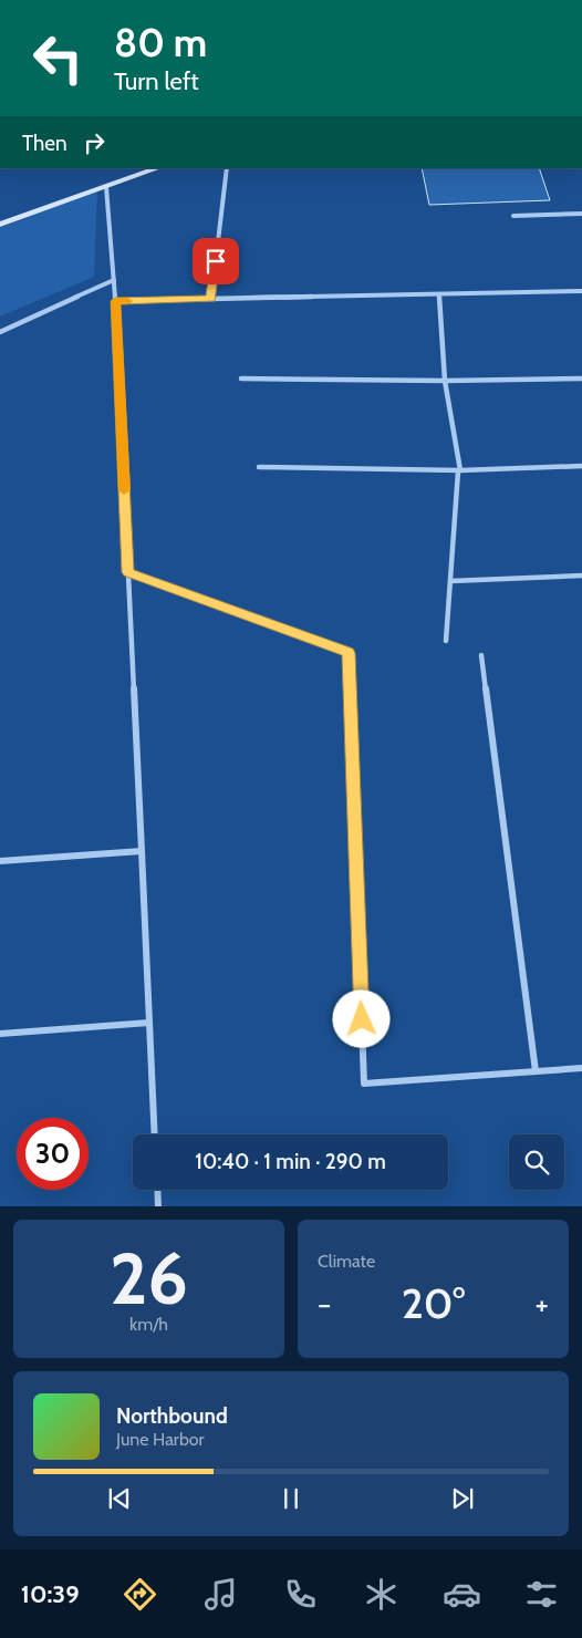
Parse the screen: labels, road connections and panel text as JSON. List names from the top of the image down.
{
  "page": {
    "turn": ["80 m", "Turn left"],
    "then": "Then",
    "limit": "30",
    "trip": "10:40 · 1 min · 290 m",
    "tile": [
      ["26", "km/h"],
      "Climate"
    ],
    "heat": ["−", "20°", "+"],
    "song": ["Northbound", "June Harbor"],
    "tabs": "10:39"
  }
}
